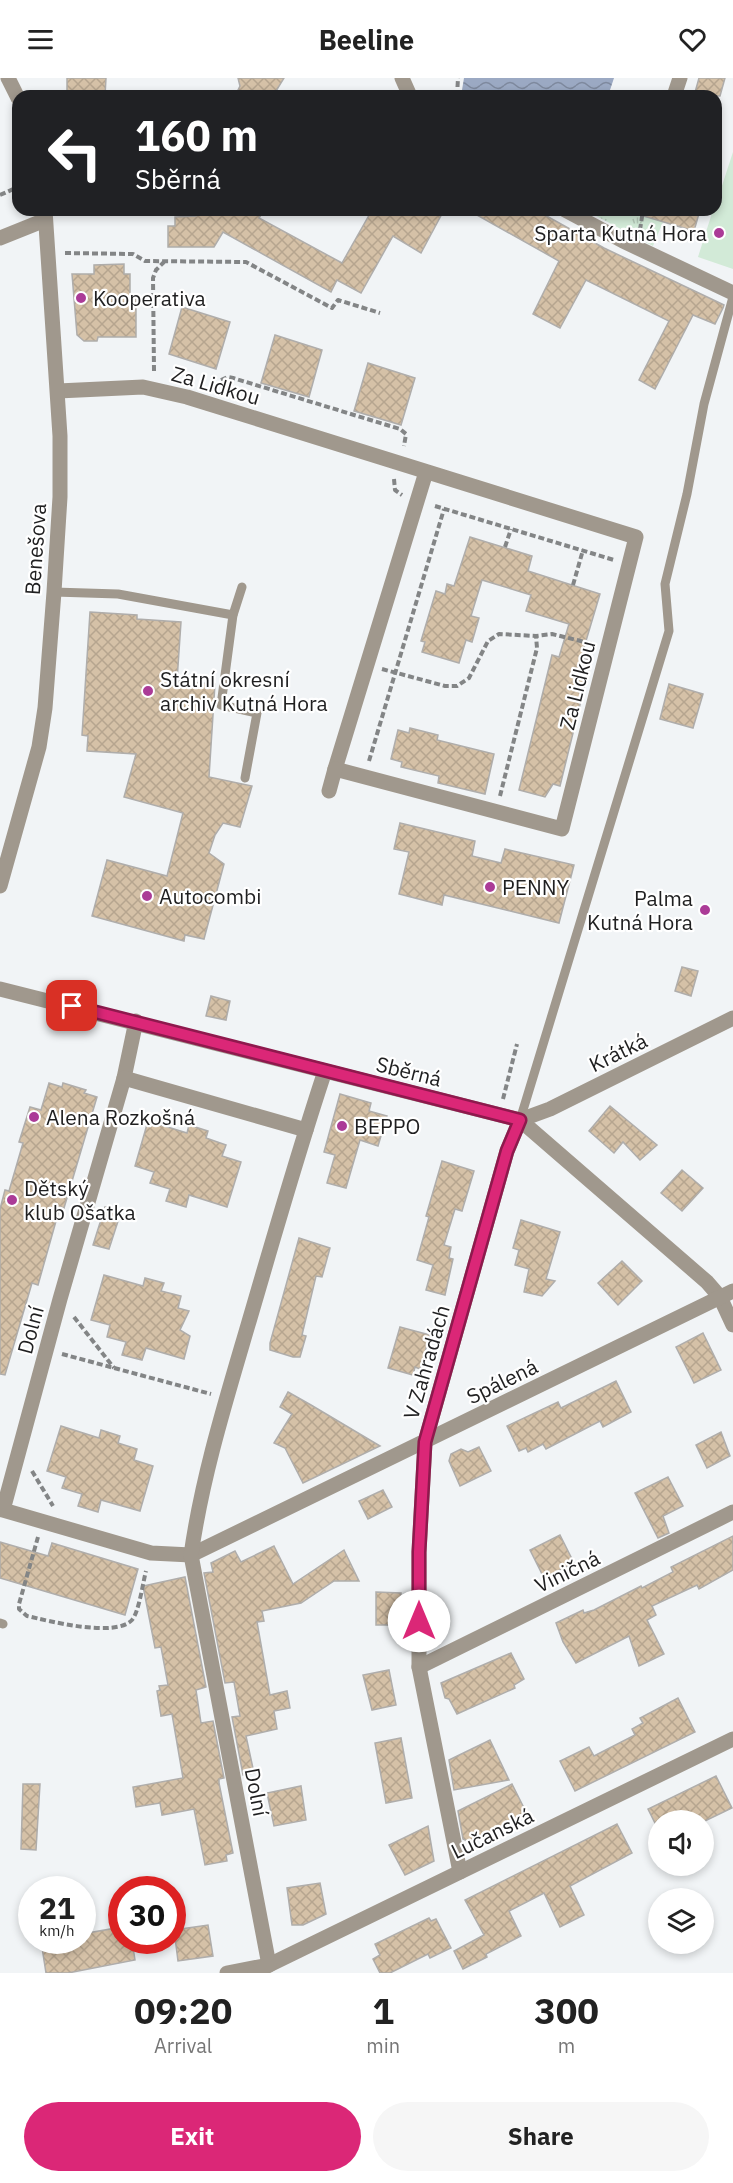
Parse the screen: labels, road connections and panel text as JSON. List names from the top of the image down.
{
  "streets": {
    "street": [
      "Za Lidkou",
      "Benešova",
      "Krátká",
      "Sběrná",
      "Dolní",
      "V Zahradách",
      "Spálená",
      "Viničná",
      "Lučanská"
    ]
  },
  "crossings": [
    ["Za Lidkou", "Benešova"],
    ["Krátká", "Sběrná"],
    ["Krátká", "V Zahradách"],
    ["Sběrná", "Dolní"],
    ["Sběrná", "V Zahradách"],
    ["Sběrná", "Spálená"],
    ["Dolní", "Spálená"],
    ["Dolní", "Lučanská"],
    ["V Zahradách", "Spálená"],
    ["V Zahradách", "Viničná"],
    ["V Zahradách", "Lučanská"]
  ],
  "places": [
    "Sparta Kutná Hora",
    "Kooperativa",
    "Státní okresní archiv Kutná Hora",
    "PENNY",
    "Autocombi",
    "Palma Kutná Hora",
    "Alena Rozkošná",
    "BEPPO",
    "Dětský klub Ošatka"
  ],
  "page": {
    "header": "Beeline",
    "turn": ["160 m", "Sběrná"],
    "speed": "21 km/h",
    "limit": "30",
    "eta": [
      "09:20",
      "Arrival",
      "1",
      "min",
      "300",
      "m"
    ],
    "buttons": ["Exit", "Share"]
  }
}
